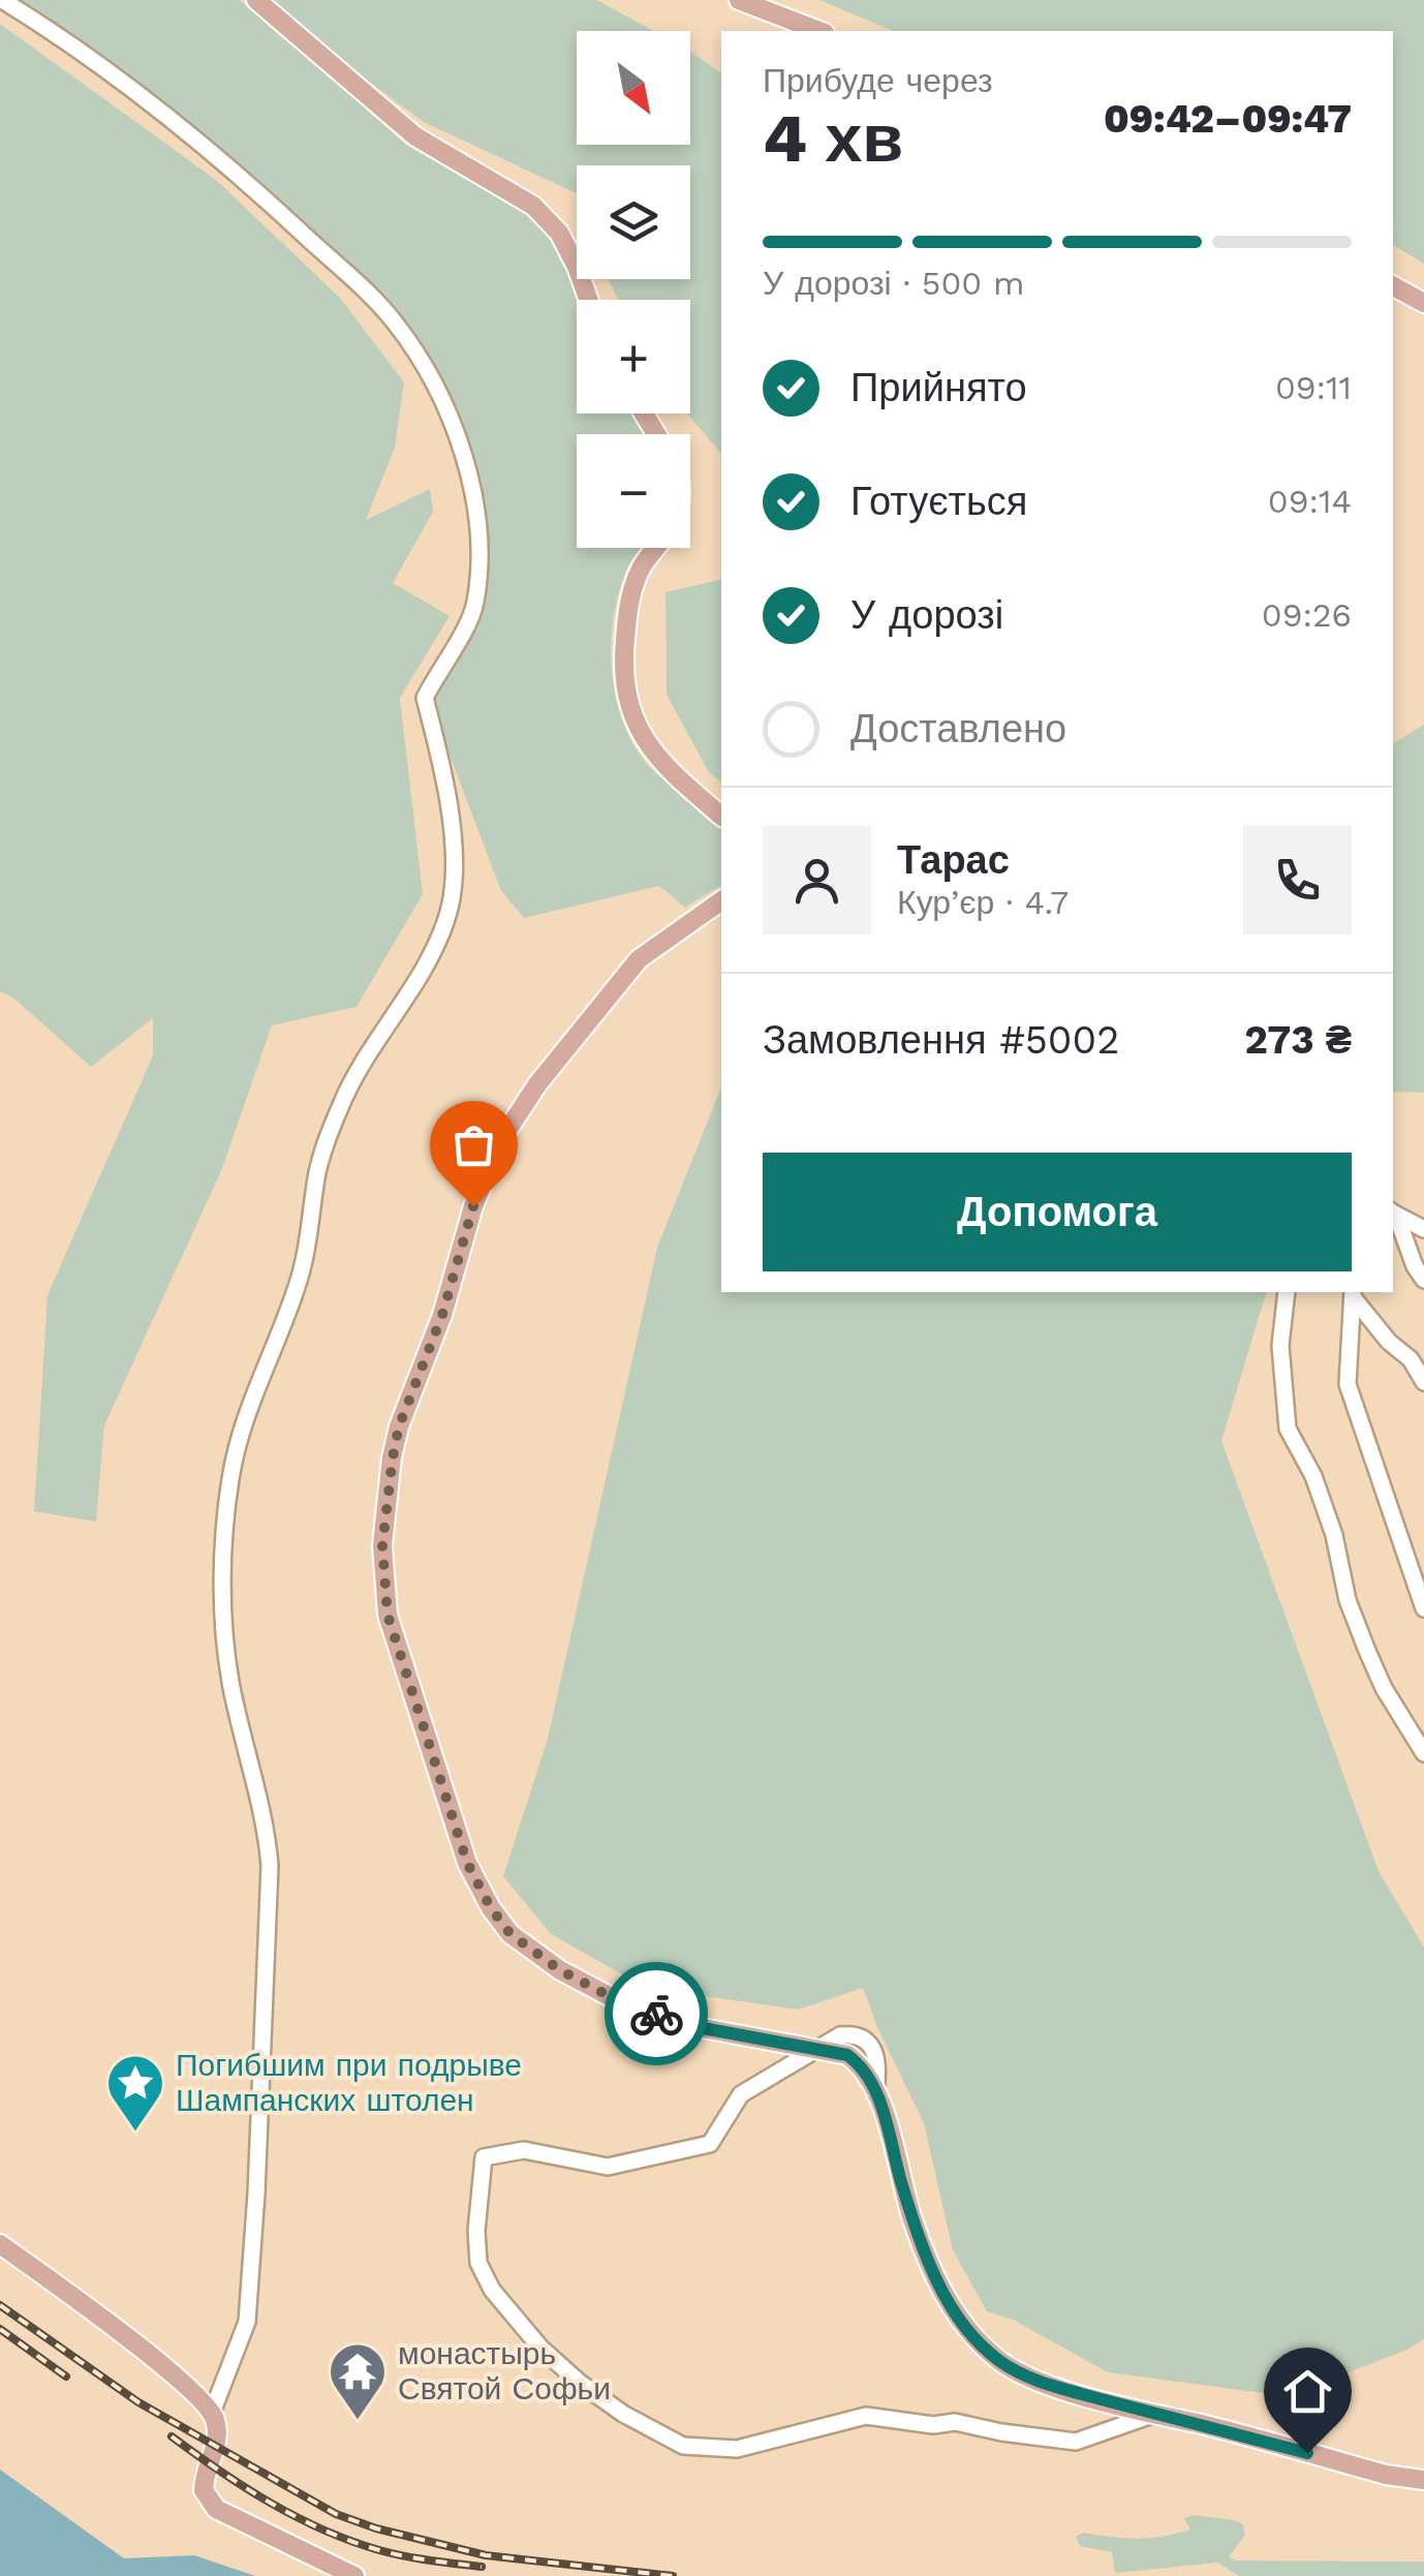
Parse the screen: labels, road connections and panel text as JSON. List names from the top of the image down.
{
  "places": {
    "place": ["Погибшим при подрыве Шампанских штолен"],
    "temple": ["монастырь Святой Софьи"]
  },
  "north": "bottom right",
  "page": {
    "map_buttons": ["+", "−"],
    "heading": ["4 хв", "Прибуде через", "09:42–09:47"],
    "panel": [
      "Тарас",
      "Кур’єр · 4.7",
      "Замовлення #5002",
      "273 ₴"
    ],
    "bar": "У дорозі · 500 m",
    "list": [
      ["Прийнято", "09:11"],
      ["Готується", "09:14"],
      ["У дорозі", "09:26"],
      "Доставлено"
    ],
    "buttons": "Допомога"
  }
}
